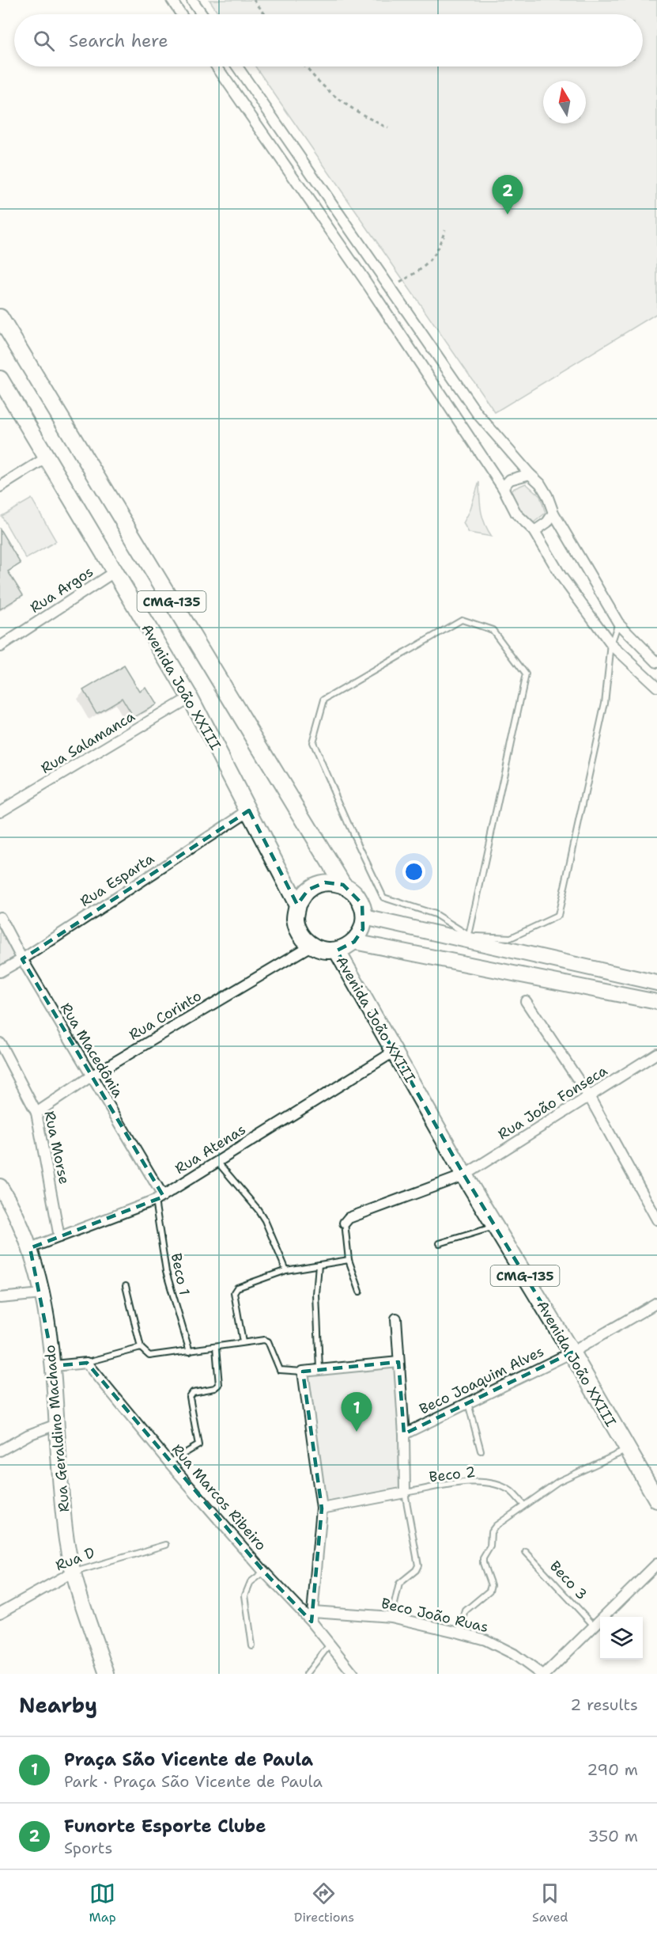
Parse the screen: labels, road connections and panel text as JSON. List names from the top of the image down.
{
  "streets": {
    "main road": ["CMG-135", "Avenida João XXIII"],
    "street": [
      "Rua Argos",
      "Rua Salamanca",
      "Rua Esparta",
      "Rua Corinto",
      "Rua Macedônia",
      "Rua João Fonseca",
      "Rua Morse",
      "Rua Atenas",
      "Beco Joaquim Alves",
      "Rua Geraldino Machado",
      "Rua Marcos Ribeiro",
      "Rua D",
      "Beco João Ruas"
    ],
    "lane": ["Beco 1", "Beco 2", "Beco 3"]
  },
  "crossings": [
    ["Rua Argos", "Avenida João XXIII"],
    ["CMG-135", "Avenida João XXIII"],
    ["CMG-135", "Rua Corinto"],
    ["Avenida João XXIII", "Rua Salamanca"],
    ["Avenida João XXIII", "Rua Esparta"],
    ["Avenida João XXIII", "Rua Corinto"],
    ["Avenida João XXIII", "Rua João Fonseca"],
    ["Avenida João XXIII", "Rua Atenas"],
    ["Avenida João XXIII", "Beco Joaquim Alves"],
    ["Rua Esparta", "Rua Macedônia"],
    ["Rua Corinto", "Rua Macedônia"],
    ["Rua Corinto", "Rua Morse"],
    ["Rua Macedônia", "Rua Atenas"],
    ["Rua Macedônia", "Beco 1"],
    ["Rua Morse", "Rua Atenas"],
    ["Rua Atenas", "Beco 1"],
    ["Rua Atenas", "Rua Geraldino Machado"],
    ["Beco Joaquim Alves", "Beco 2"],
    ["Rua Geraldino Machado", "Rua D"]
  ],
  "north": "top",
  "page": {
    "search": "Search here",
    "pins": ["2", "1"],
    "heading": ["Nearby", "2 results"],
    "list": [
      {
        "mark": "1",
        "name": "Praça São Vicente de Paula",
        "note": "Park · Praça São Vicente de Paula",
        "value": "290 m"
      },
      {
        "mark": "2",
        "name": "Funorte Esporte Clube",
        "note": "Sports",
        "value": "350 m"
      }
    ],
    "nav": ["Map", "Directions", "Saved"]
  }
}
